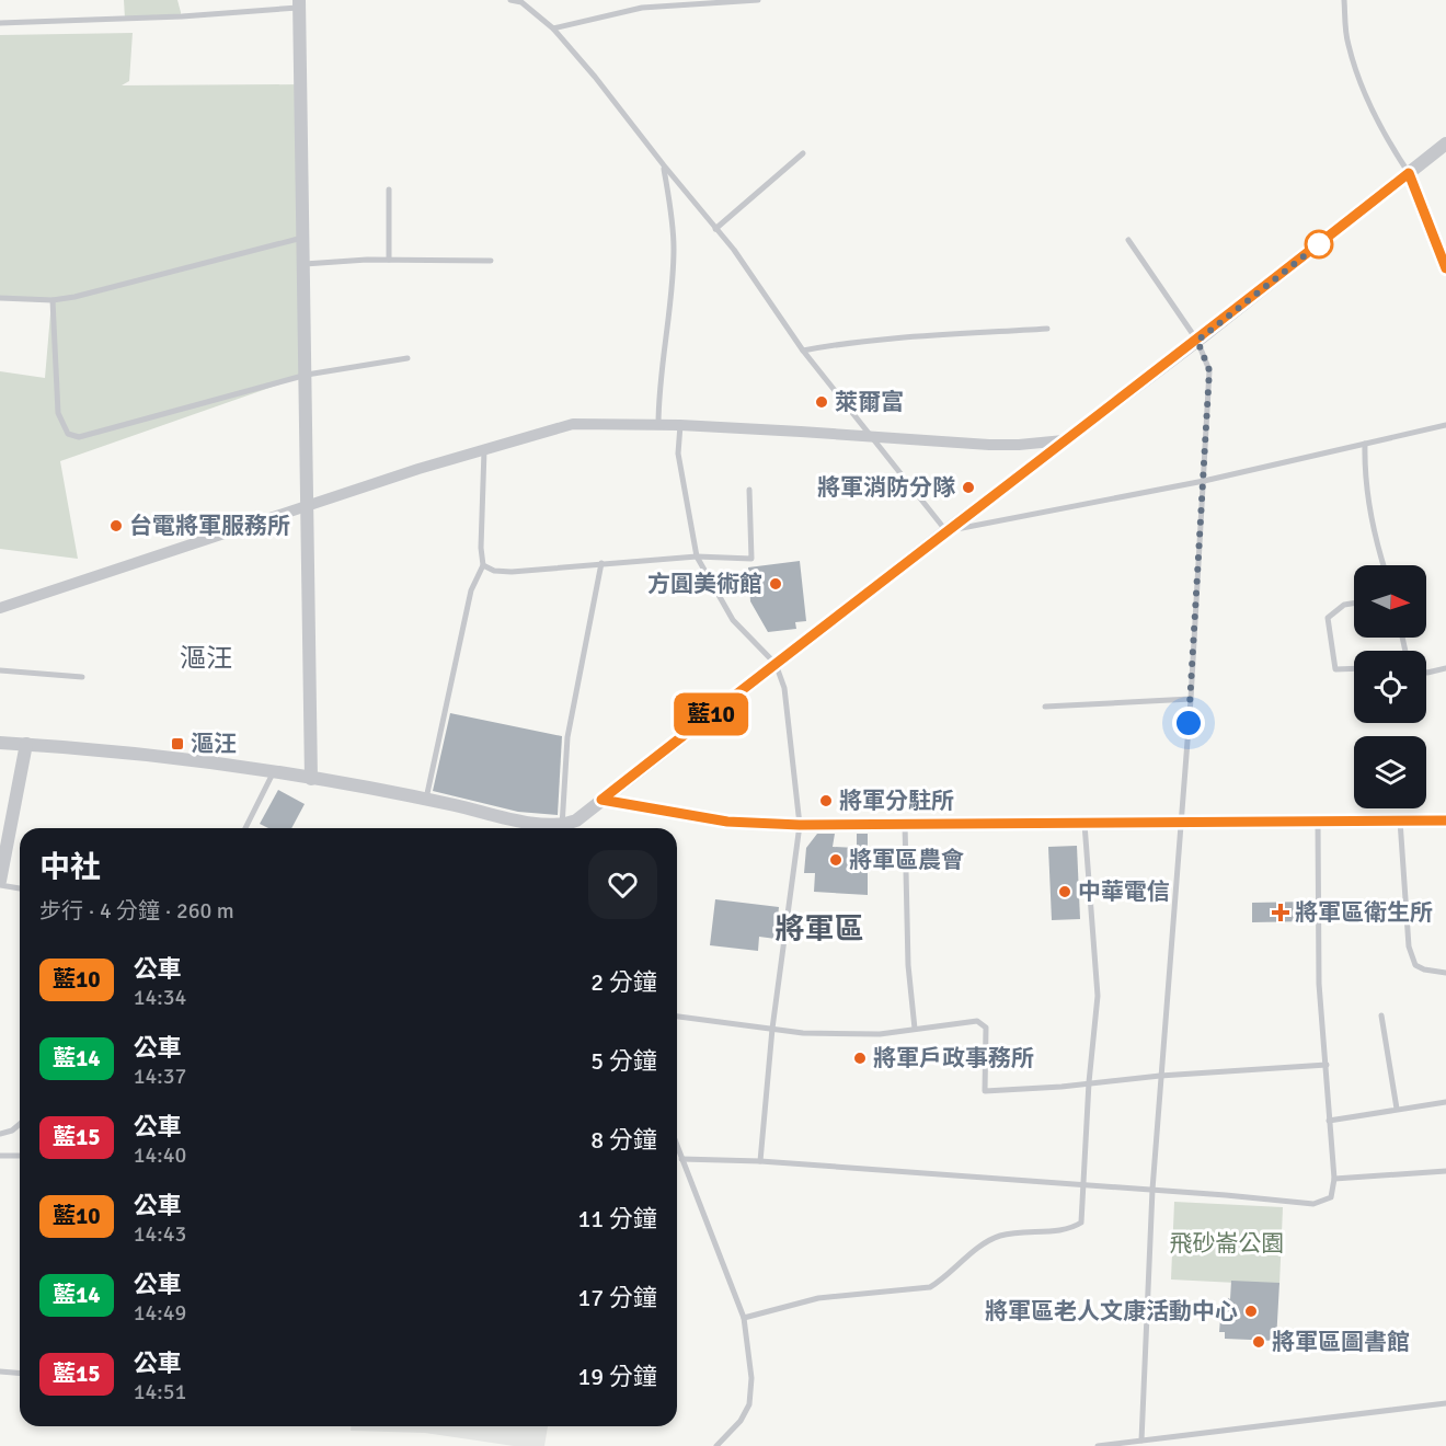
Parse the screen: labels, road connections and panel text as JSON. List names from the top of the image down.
{
  "districts": ["漚汪", "將軍區"],
  "parks": ["飛砂崙公園"],
  "places": {
    "other": [
      "萊爾富",
      "將軍消防分隊",
      "台電將軍服務所",
      "方圓美術館",
      "將軍分駐所",
      "將軍區農會",
      "中華電信",
      "將軍戶政事務所",
      "將軍區老人文康活動中心",
      "將軍區圖書館"
    ],
    "transit": ["漚汪"],
    "health": ["將軍區衛生所"]
  },
  "lines": ["bus line 藍10"],
  "north": "right",
  "page": {
    "on_map": "藍10",
    "heading": ["中社", "步行 · 4 分鐘 · 260 m"],
    "list": [
      {
        "mark": "藍10",
        "name": "公車",
        "note": "14:34",
        "value": "2 分鐘"
      },
      {
        "mark": "藍14",
        "name": "公車",
        "note": "14:37",
        "value": "5 分鐘"
      },
      {
        "mark": "藍15",
        "name": "公車",
        "note": "14:40",
        "value": "8 分鐘"
      },
      {
        "mark": "藍10",
        "name": "公車",
        "note": "14:43",
        "value": "11 分鐘"
      },
      {
        "mark": "藍14",
        "name": "公車",
        "note": "14:49",
        "value": "17 分鐘"
      },
      {
        "mark": "藍15",
        "name": "公車",
        "note": "14:51",
        "value": "19 分鐘"
      }
    ]
  }
}
